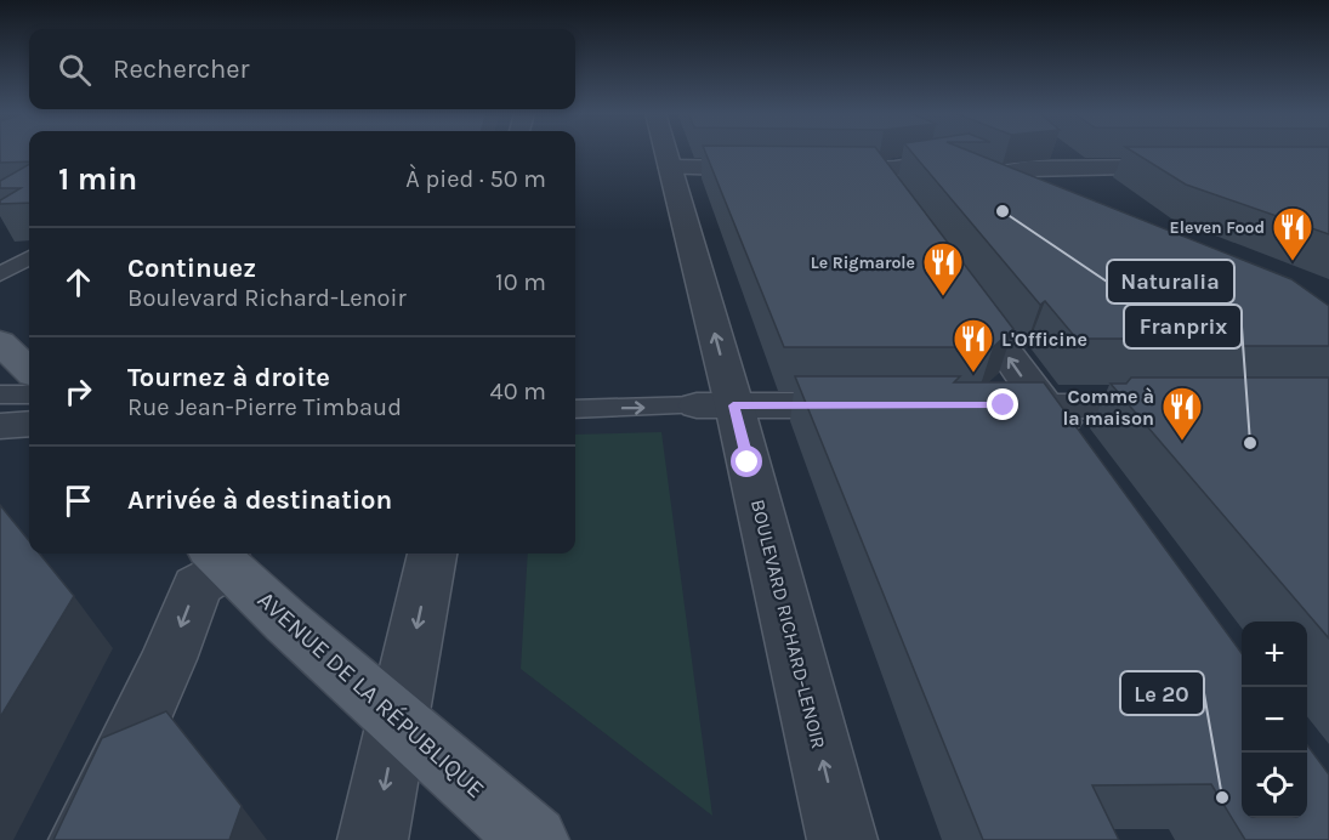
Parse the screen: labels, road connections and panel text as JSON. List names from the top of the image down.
{
  "streets": {
    "main road": ["AVENUE DE LA RÉPUBLIQUE"],
    "street": ["BOULEVARD RICHARD-LENOIR"]
  },
  "places": {
    "other": ["Naturalia", "Franprix", "Le 20"],
    "restaurant": [
      "Eleven Food",
      "Le Rigmarole",
      "L'Officine",
      "Comme à la maison"
    ]
  },
  "page": {
    "search": "Rechercher",
    "heading": ["1 min", "À pied · 50 m"],
    "list": [
      ["Continuez", "Boulevard Richard-Lenoir", "10 m"],
      ["Tournez à droite", "Rue Jean-Pierre Timbaud", "40 m"],
      "Arrivée à destination"
    ],
    "map_buttons": ["+", "−"]
  }
}
